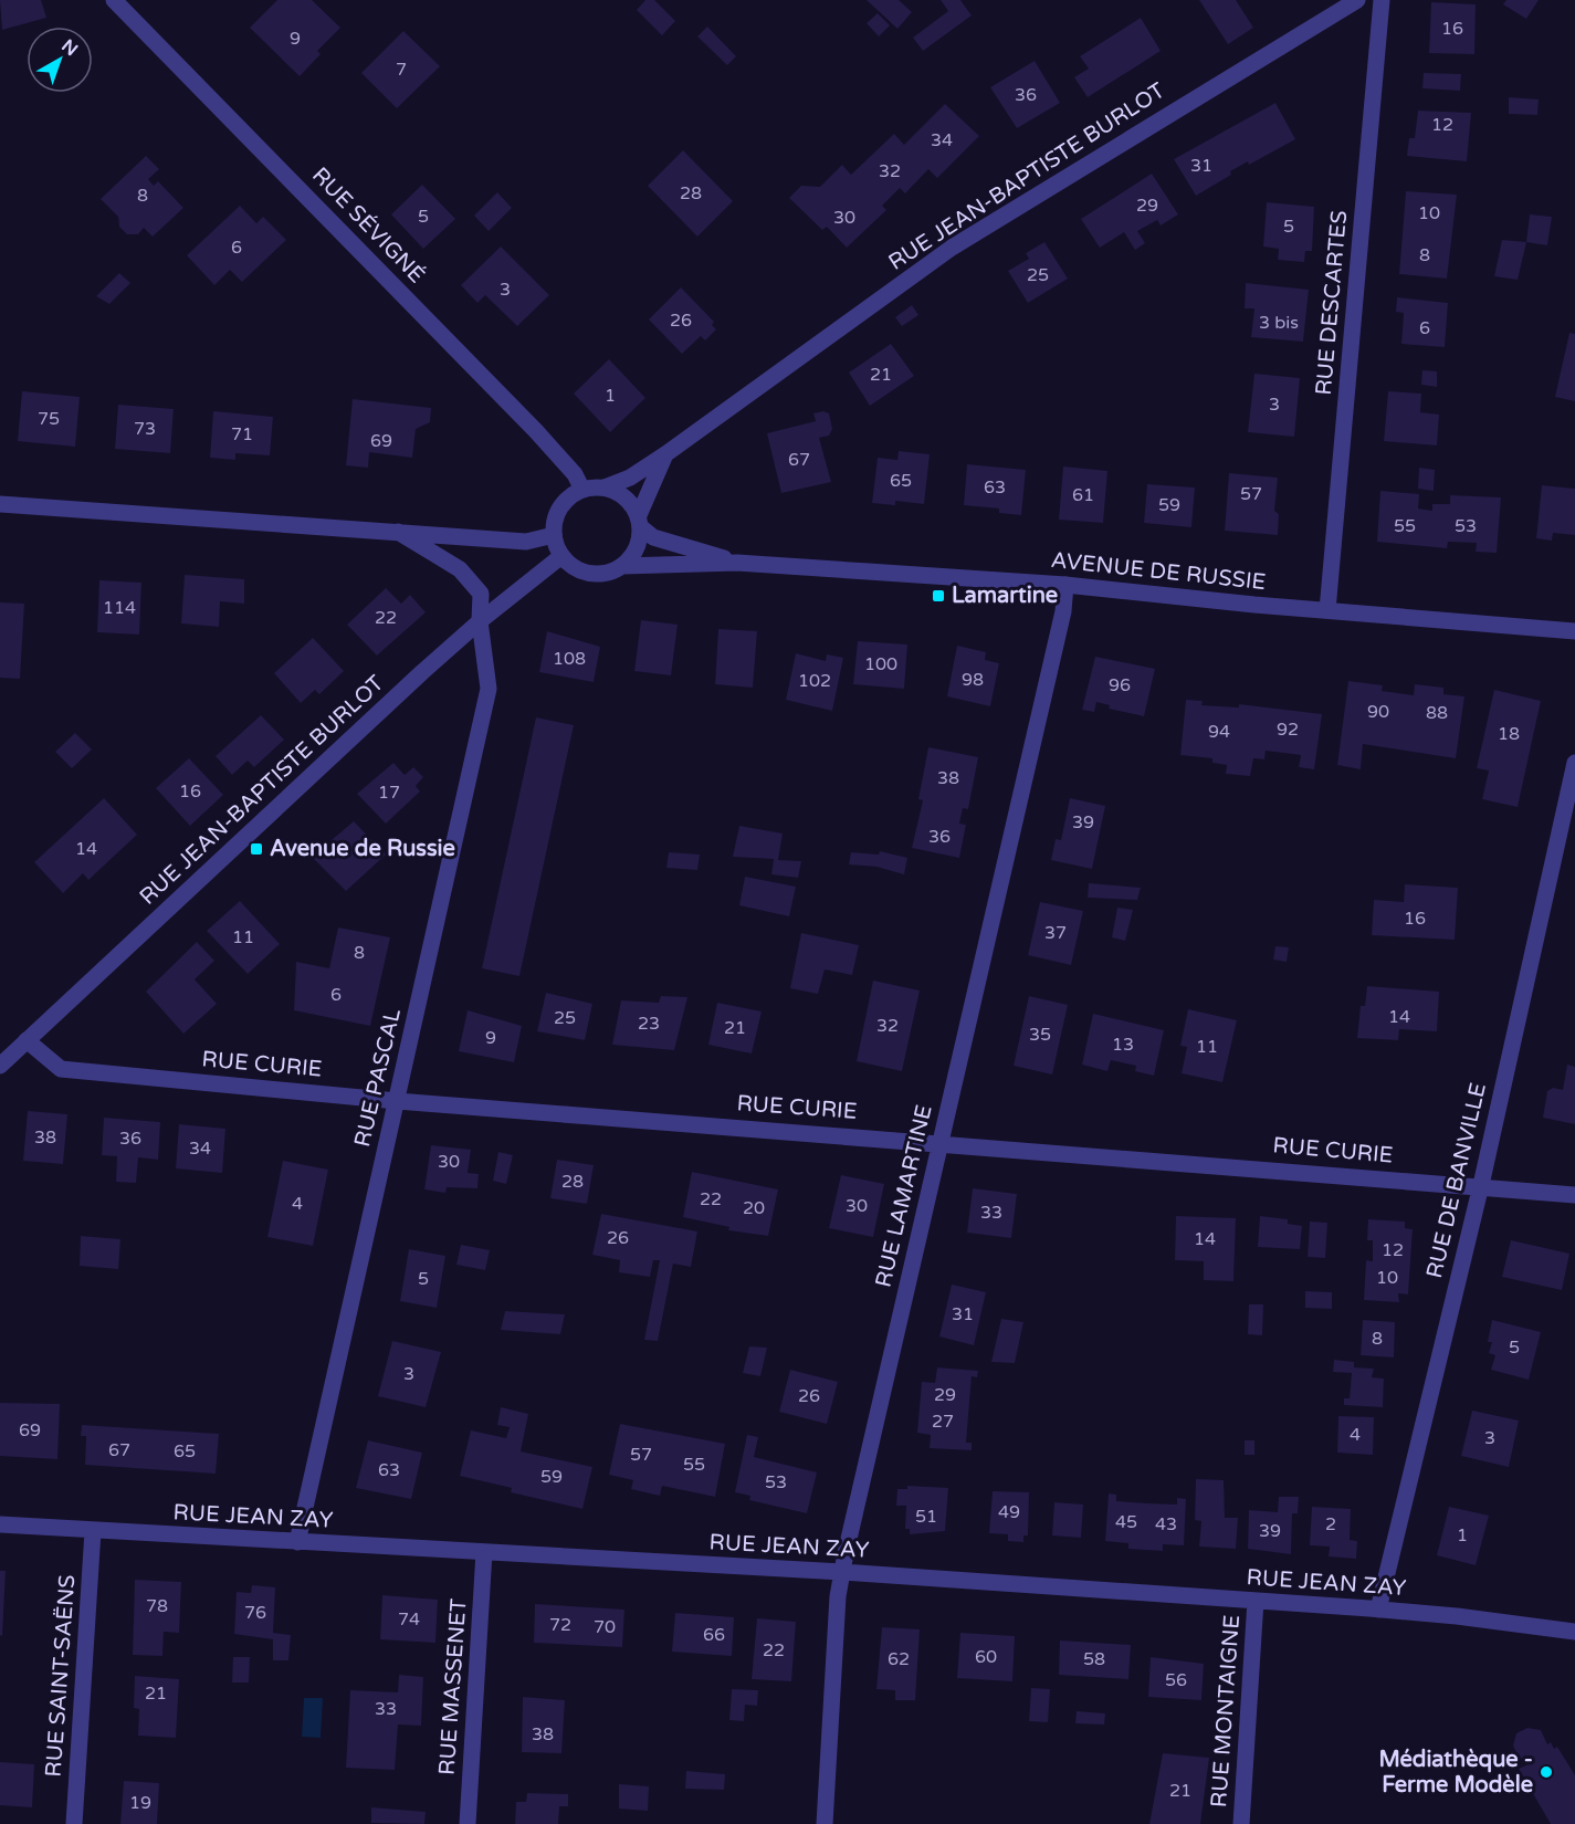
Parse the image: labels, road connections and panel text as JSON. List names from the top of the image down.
{
  "streets": {
    "street": [
      "RUE JEAN-BAPTISTE BURLOT",
      "RUE SÉVIGNÉ",
      "RUE DESCARTES",
      "AVENUE DE RUSSIE",
      "RUE CURIE",
      "RUE PASCAL",
      "RUE DE BANVILLE",
      "RUE LAMARTINE",
      "RUE JEAN ZAY",
      "RUE SAINT-SAËNS",
      "RUE MASSENET",
      "RUE MONTAIGNE"
    ]
  },
  "crossings": [
    ["RUE JEAN-BAPTISTE BURLOT", "RUE SÉVIGNÉ"],
    ["RUE JEAN-BAPTISTE BURLOT", "AVENUE DE RUSSIE"],
    ["RUE JEAN-BAPTISTE BURLOT", "RUE CURIE"],
    ["RUE JEAN-BAPTISTE BURLOT", "RUE PASCAL"],
    ["RUE SÉVIGNÉ", "AVENUE DE RUSSIE"],
    ["RUE DESCARTES", "AVENUE DE RUSSIE"],
    ["AVENUE DE RUSSIE", "RUE LAMARTINE"],
    ["RUE CURIE", "RUE PASCAL"],
    ["RUE CURIE", "RUE DE BANVILLE"],
    ["RUE CURIE", "RUE LAMARTINE"],
    ["RUE PASCAL", "RUE JEAN ZAY"],
    ["RUE DE BANVILLE", "RUE JEAN ZAY"],
    ["RUE LAMARTINE", "RUE JEAN ZAY"],
    ["RUE JEAN ZAY", "RUE SAINT-SAËNS"],
    ["RUE JEAN ZAY", "RUE MASSENET"],
    ["RUE JEAN ZAY", "RUE MONTAIGNE"]
  ],
  "places": {
    "transit": ["Lamartine", "Avenue de Russie"],
    "other": ["Médiathèque - Ferme Modèle"]
  },
  "house_numbers": [
    "16",
    "9",
    "7",
    "36",
    "12",
    "34",
    "31",
    "32",
    "28",
    "8",
    "29",
    "10",
    "5",
    "30",
    "5",
    "6",
    "8",
    "25",
    "3",
    "26",
    "3 bis",
    "6",
    "21",
    "1",
    "3",
    "75",
    "73",
    "71",
    "69",
    "67",
    "65",
    "63",
    "57",
    "61",
    "59",
    "55",
    "53",
    "114",
    "22",
    "108",
    "100",
    "98",
    "102",
    "96",
    "90",
    "88",
    "92",
    "94",
    "18",
    "38",
    "16",
    "17",
    "39",
    "36",
    "14",
    "16",
    "37",
    "11",
    "8",
    "6",
    "14",
    "25",
    "23",
    "32",
    "21",
    "35",
    "9",
    "13",
    "11",
    "38",
    "36",
    "34",
    "30",
    "28",
    "22",
    "4",
    "30",
    "20",
    "33",
    "26",
    "14",
    "12",
    "10",
    "5",
    "31",
    "8",
    "5",
    "3",
    "29",
    "26",
    "27",
    "69",
    "4",
    "3",
    "67",
    "65",
    "57",
    "55",
    "63",
    "59",
    "53",
    "49",
    "51",
    "45",
    "43",
    "2",
    "39",
    "1",
    "78",
    "76",
    "74",
    "72",
    "70",
    "66",
    "22",
    "60",
    "62",
    "58",
    "56",
    "21",
    "33",
    "38",
    "21",
    "19"
  ],
  "north": "top right"
}
